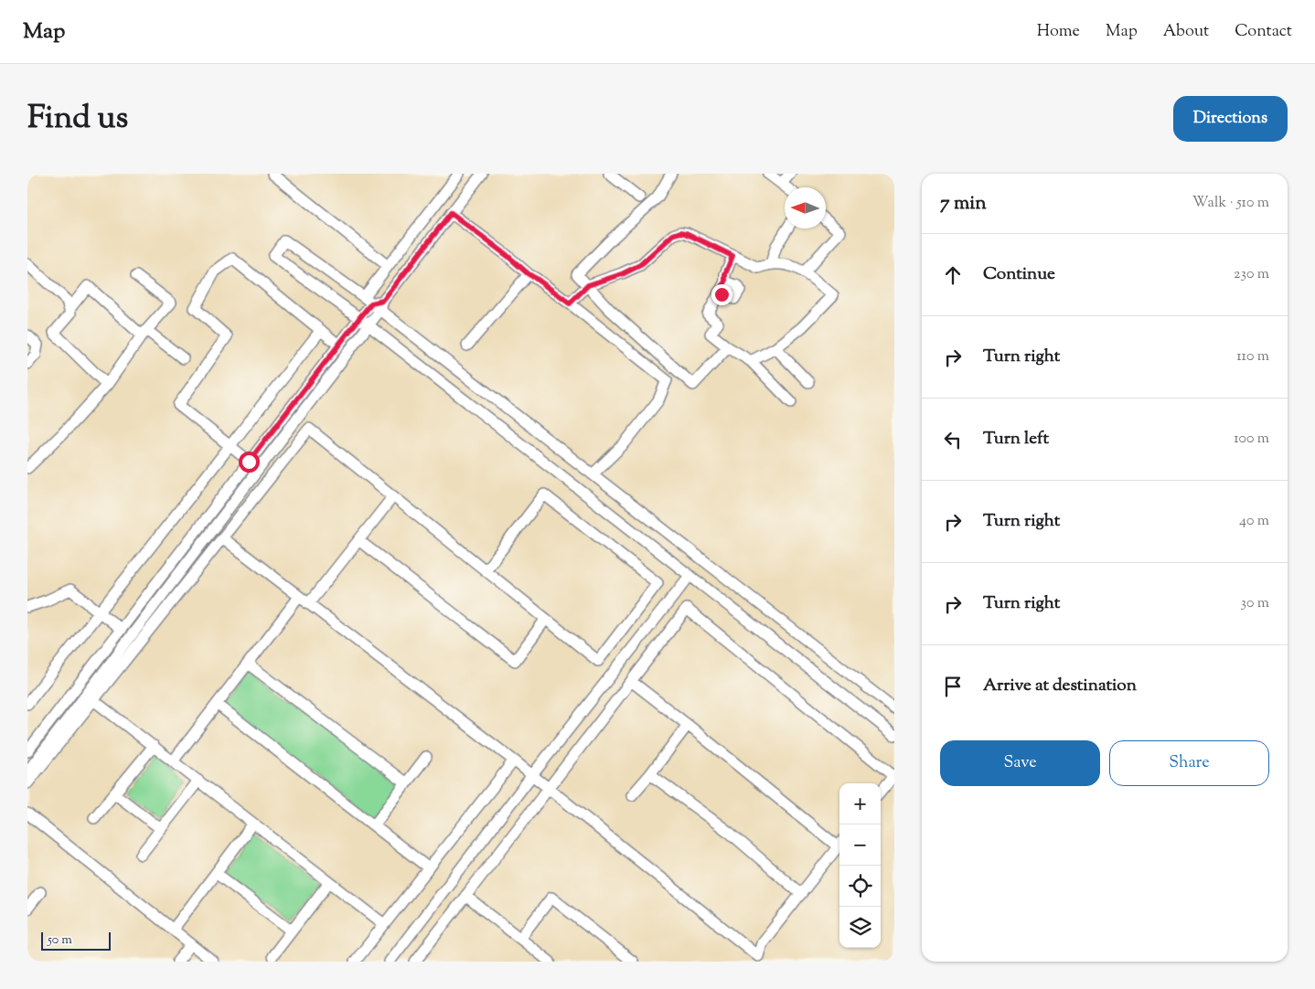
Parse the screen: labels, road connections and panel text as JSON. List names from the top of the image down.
{
  "scale_bar": "50 m",
  "north": "left",
  "page": {
    "header": "Map",
    "nav": [
      "Home",
      "Map",
      "About",
      "Contact"
    ],
    "title": "Find us",
    "buttons": [
      "Directions",
      ["Save", "Share"]
    ],
    "heading": ["7 min", "Walk · 510 m"],
    "list": [
      ["Continue", "230 m"],
      ["Turn right", "110 m"],
      ["Turn left", "100 m"],
      ["Turn right", "40 m"],
      ["Turn right", "30 m"],
      "Arrive at destination"
    ],
    "map_buttons": ["+", "−"],
    "scale": "50 m"
  }
}
